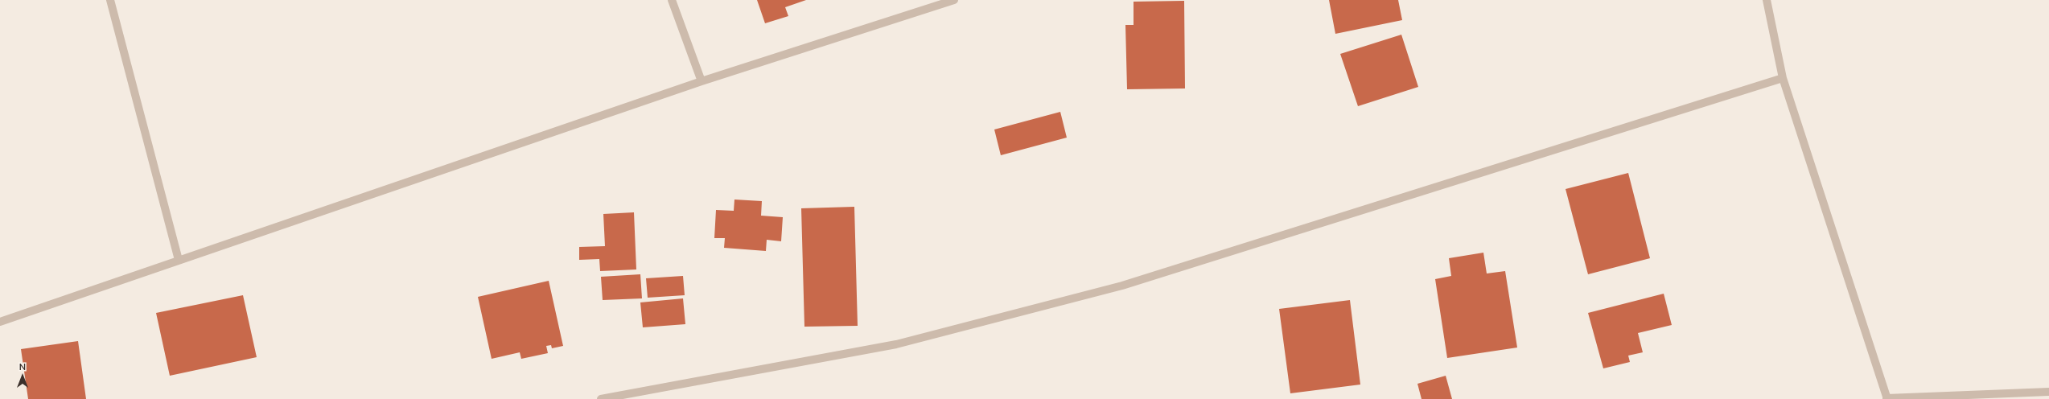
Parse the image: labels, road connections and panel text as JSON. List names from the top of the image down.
{
  "north": "top"
}
